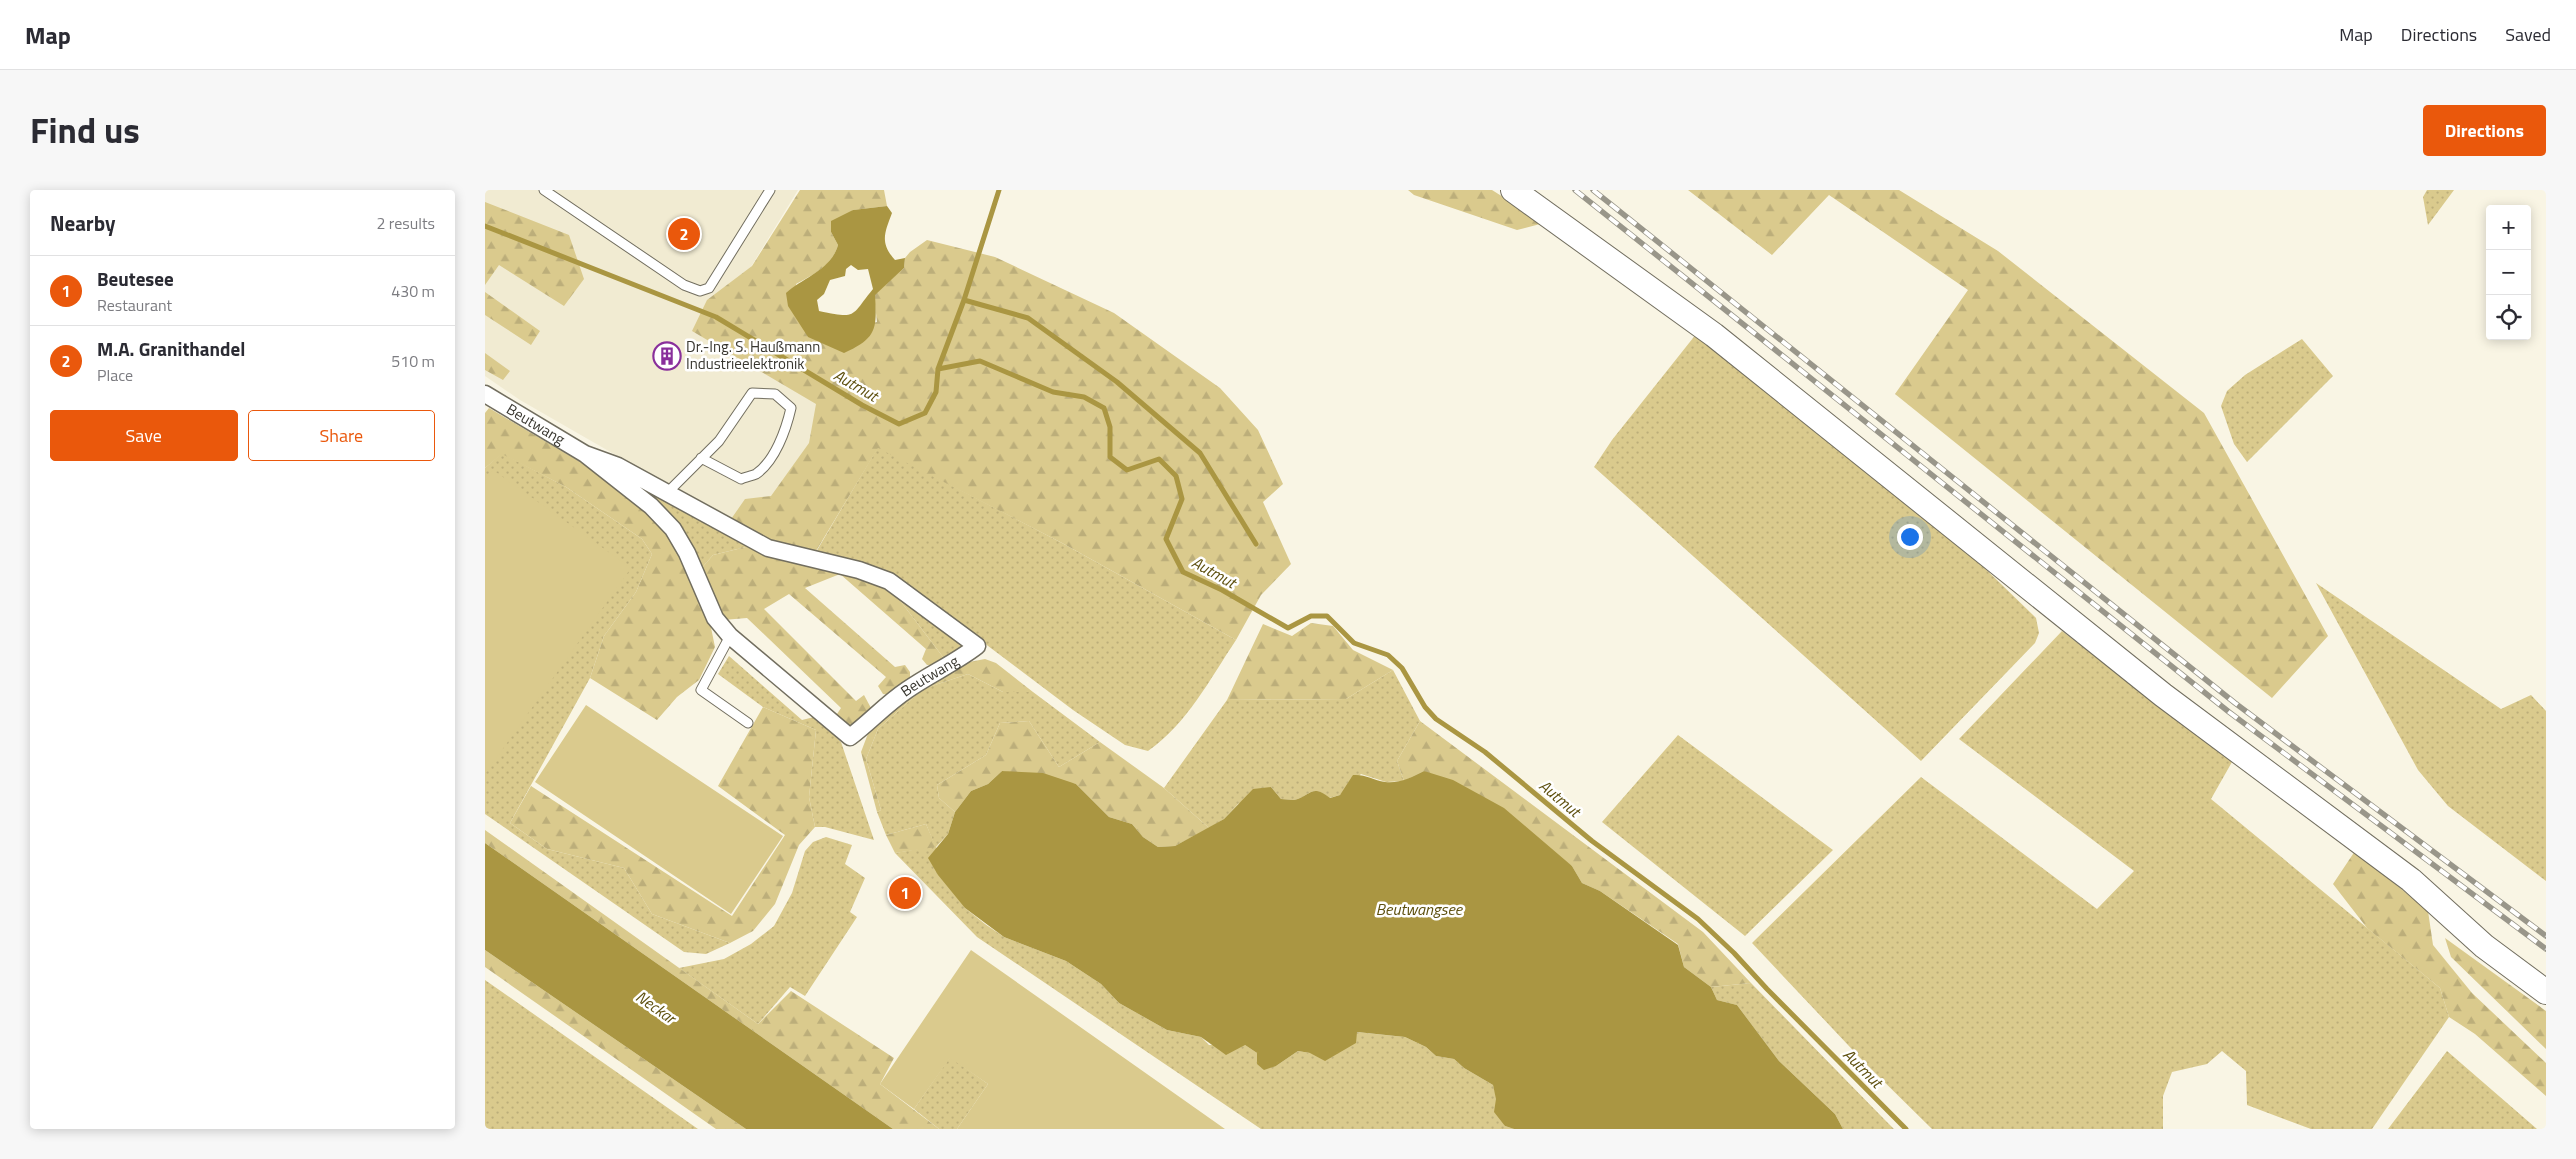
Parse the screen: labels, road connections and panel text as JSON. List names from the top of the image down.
{
  "streets": {
    "street": ["Beutwang"]
  },
  "water": ["Autmut", "Beutwangsee", "Neckar"],
  "places": {
    "building": ["Dr.-Ing. S. Haußmann Industrieelektronik"]
  },
  "page": {
    "header": "Map",
    "nav": ["Map", "Directions", "Saved"],
    "title": "Find us",
    "buttons": [
      "Directions",
      ["Save", "Share"]
    ],
    "heading": ["Nearby", "2 results"],
    "map_buttons": ["+", "−"],
    "pins": ["2", "1"],
    "list": [
      {
        "mark": "1",
        "name": "Beutesee",
        "note": "Restaurant",
        "value": "430 m"
      },
      {
        "mark": "2",
        "name": "M.A. Granithandel",
        "note": "Place",
        "value": "510 m"
      }
    ]
  }
}
